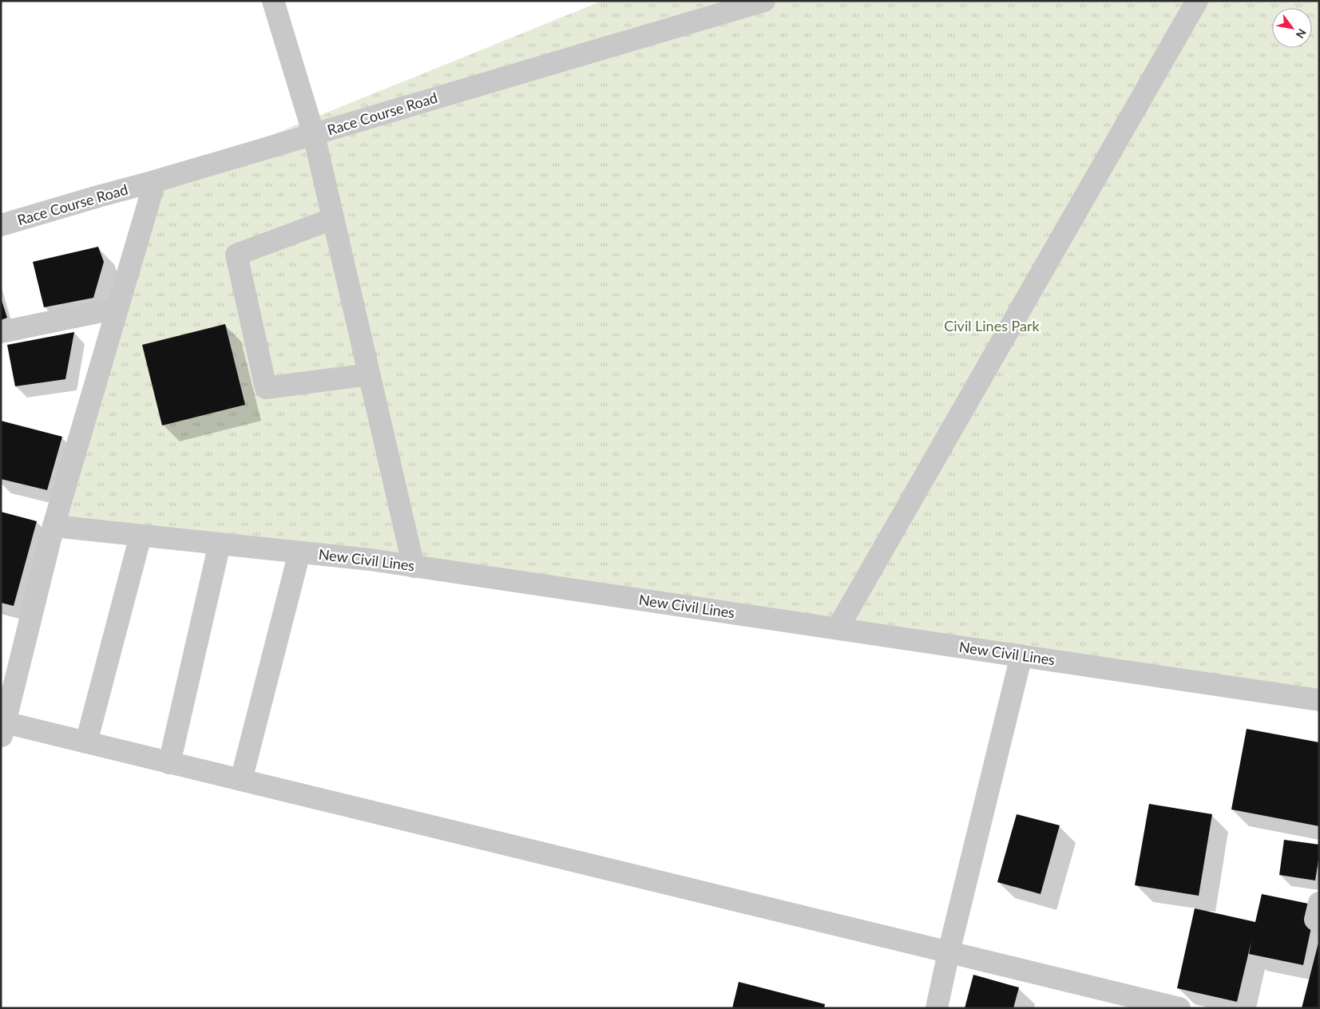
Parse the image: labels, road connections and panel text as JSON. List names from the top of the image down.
{
  "streets": {
    "street": ["Race Course Road", "New Civil Lines"]
  },
  "parks": ["Civil Lines Park"],
  "north": "bottom right"
}
